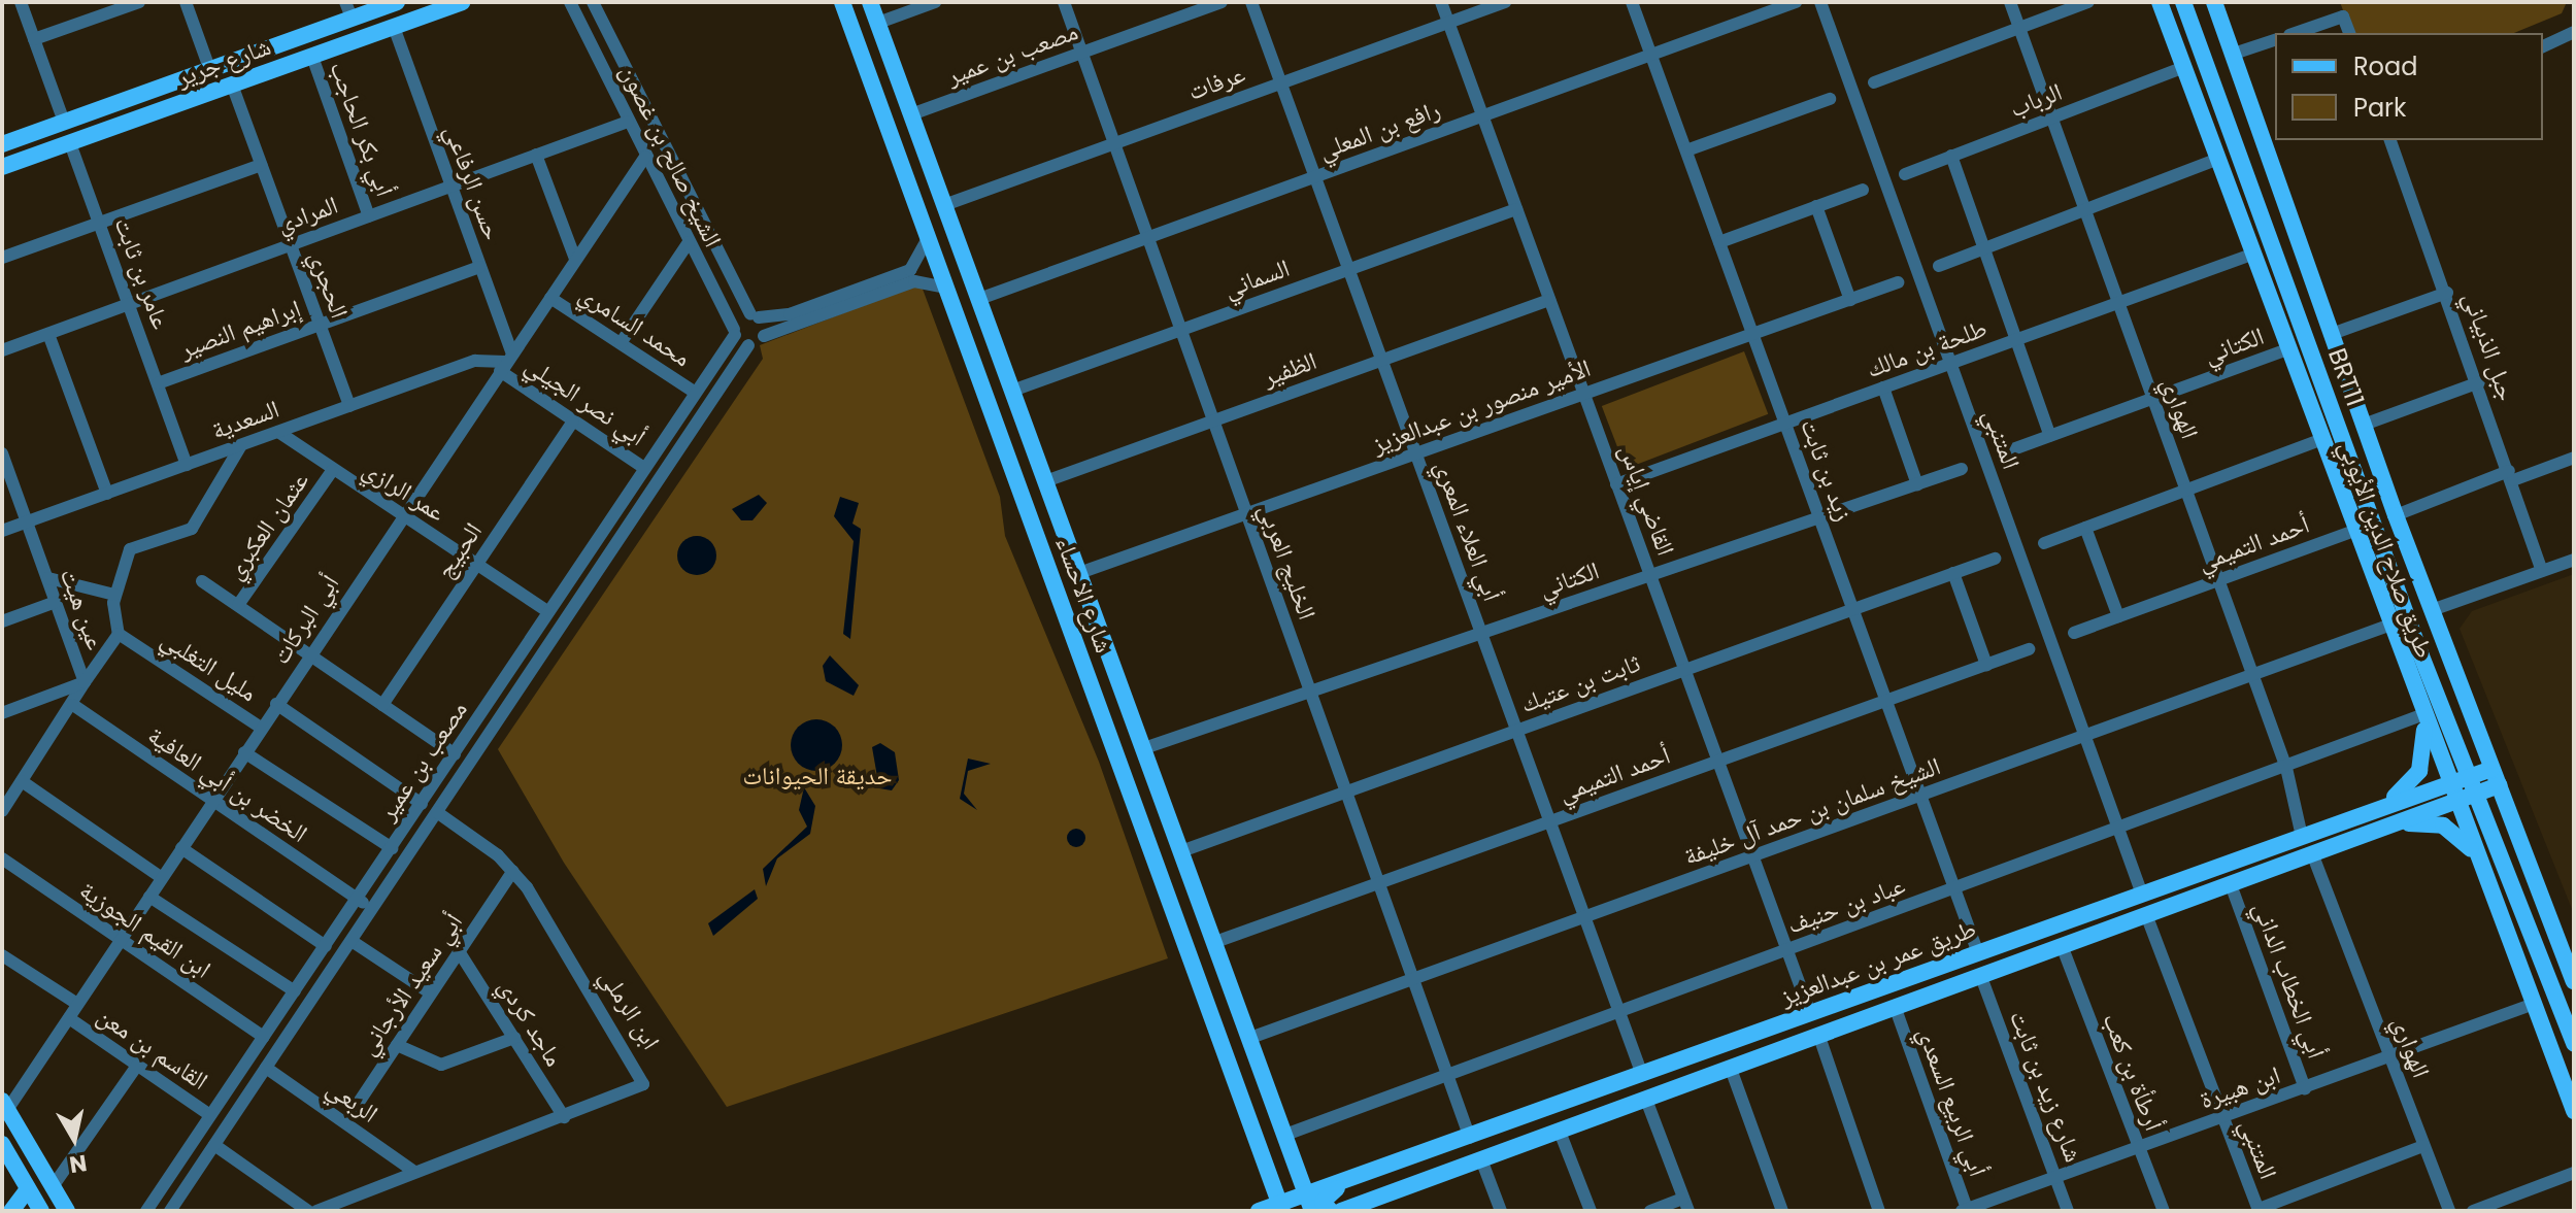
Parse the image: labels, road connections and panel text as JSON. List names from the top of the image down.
{
  "streets": {
    "main road": [
      "شارع جرير",
      "BRT11",
      "طريق صلاح الدين الأيوبي",
      "شارع الاحساء",
      "طريق عمر بن عبدالعزيز"
    ],
    "street": [
      "مصعب بن عمير",
      "عرفات",
      "الرباب",
      "أبي بكر الحاجب",
      "رافع بن المعلي",
      "الشيخ صالح بن غصون",
      "حسن الرفاعي",
      "المرادي",
      "عامر بن ثابت",
      "السماني",
      "الحجري",
      "محمد السامري",
      "إبراهيم النصير",
      "الكتاني",
      "جبل الذبياني",
      "طلحة بن مالك",
      "الظفير",
      "أبي نصر الجيلي",
      "الأمير منصور بن عبدالعزيز",
      "الهواري",
      "السعدية",
      "المتنبي",
      "زيد بن ثابت",
      "عمر الرازي",
      "القاضي إياس",
      "عثمان العكبري",
      "أبي العلاء المعري",
      "أحمد التميمي",
      "الحبيج",
      "الخليج العربي",
      "عين هيت",
      "أبي البركات",
      "مليل التغلبي",
      "ثابت بن عتيك",
      "الخضر بن أبي العافية",
      "الشيخ سلمان بن حمد آل خليفة",
      "عباد بن حنيف",
      "ابن القيم الجوزية",
      "أبي الخطاب الداني",
      "أبي سعيد الأرجاني",
      "ابن الرملي",
      "ماجد كردي",
      "القاسم بن معن",
      "أرطأة بن كعب",
      "شارع زيد بن ثابت",
      "ابن هبيرة",
      "الربعي",
      "أبي الربيع السعدي"
    ]
  },
  "crossings": [
    ["مصعب بن عمير", "الشيخ صالح بن غصون"],
    ["مصعب بن عمير", "محمد السامري"],
    ["مصعب بن عمير", "أبي نصر الجيلي"],
    ["مصعب بن عمير", "عمر الرازي"],
    ["مصعب بن عمير", "الخليج العربي"],
    ["مصعب بن عمير", "شارع الاحساء"],
    ["مصعب بن عمير", "الخضر بن أبي العافية"],
    ["مصعب بن عمير", "ابن القيم الجوزية"],
    ["مصعب بن عمير", "ابن الرملي"],
    ["مصعب بن عمير", "القاسم بن معن"],
    ["مصعب بن عمير", "الربعي"],
    ["شارع جرير", "أبي بكر الحاجب"],
    ["شارع جرير", "حسن الرفاعي"],
    ["شارع جرير", "عامر بن ثابت"],
    ["شارع جرير", "الحجري"],
    ["عرفات", "القاضي إياس"],
    ["عرفات", "أبي العلاء المعري"],
    ["عرفات", "الخليج العربي"],
    ["عرفات", "شارع الاحساء"],
    ["الرباب", "الهواري"],
    ["الرباب", "طريق صلاح الدين الأيوبي"],
    ["أبي بكر الحاجب", "المرادي"],
    ["رافع بن المعلي", "زيد بن ثابت"],
    ["رافع بن المعلي", "القاضي إياس"],
    ["رافع بن المعلي", "أبي العلاء المعري"],
    ["رافع بن المعلي", "الخليج العربي"],
    ["رافع بن المعلي", "شارع الاحساء"],
    ["الشيخ صالح بن غصون", "المرادي"],
    ["الشيخ صالح بن غصون", "أبي البركات"],
    ["حسن الرفاعي", "المرادي"],
    ["حسن الرفاعي", "إبراهيم النصير"],
    ["حسن الرفاعي", "أبي نصر الجيلي"],
    ["حسن الرفاعي", "السعدية"],
    ["حسن الرفاعي", "أبي البركات"],
    ["المرادي", "عامر بن ثابت"],
    ["المرادي", "الحجري"],
    ["عامر بن ثابت", "إبراهيم النصير"],
    ["عامر بن ثابت", "السعدية"],
    ["السماني", "القاضي إياس"],
    ["السماني", "أبي العلاء المعري"],
    ["السماني", "الخليج العربي"],
    ["السماني", "شارع الاحساء"],
    ["الحجري", "إبراهيم النصير"],
    ["الحجري", "السعدية"],
    ["محمد السامري", "أبي البركات"],
    ["الكتاني", "الهواري"],
    ["الكتاني", "زيد بن ثابت"],
    ["الكتاني", "القاضي إياس"],
    ["الكتاني", "أبي العلاء المعري"],
    ["الكتاني", "طريق صلاح الدين الأيوبي"],
    ["الكتاني", "الخليج العربي"],
    ["الكتاني", "شارع الاحساء"],
    ["طلحة بن مالك", "الهواري"],
    ["طلحة بن مالك", "المتنبي"],
    ["طلحة بن مالك", "زيد بن ثابت"],
    ["طلحة بن مالك", "القاضي إياس"],
    ["طلحة بن مالك", "طريق صلاح الدين الأيوبي"],
    ["الظفير", "القاضي إياس"],
    ["الظفير", "أبي العلاء المعري"],
    ["الظفير", "الخليج العربي"],
    ["الظفير", "شارع الاحساء"],
    ["BRT11", "طريق عمر بن عبدالعزيز"],
    ["أبي نصر الجيلي", "السعدية"],
    ["أبي نصر الجيلي", "الحبيج"],
    ["أبي نصر الجيلي", "أبي البركات"],
    ["الأمير منصور بن عبدالعزيز", "زيد بن ثابت"],
    ["الأمير منصور بن عبدالعزيز", "القاضي إياس"],
    ["الأمير منصور بن عبدالعزيز", "أبي العلاء المعري"],
    ["الأمير منصور بن عبدالعزيز", "الخليج العربي"],
    ["الأمير منصور بن عبدالعزيز", "شارع الاحساء"],
    ["الهواري", "أحمد التميمي"],
    ["الهواري", "الشيخ سلمان بن حمد آل خليفة"],
    ["الهواري", "عباد بن حنيف"],
    ["الهواري", "طريق عمر بن عبدالعزيز"],
    ["الهواري", "ابن هبيرة"],
    ["السعدية", "عمر الرازي"],
    ["السعدية", "عين هيت"],
    ["السعدية", "أبي البركات"],
    ["المتنبي", "الشيخ سلمان بن حمد آل خليفة"],
    ["المتنبي", "عباد بن حنيف"],
    ["المتنبي", "طريق عمر بن عبدالعزيز"],
    ["المتنبي", "ابن هبيرة"],
    ["زيد بن ثابت", "أحمد التميمي"],
    ["زيد بن ثابت", "ثابت بن عتيك"],
    ["زيد بن ثابت", "الشيخ سلمان بن حمد آل خليفة"],
    ["زيد بن ثابت", "عباد بن حنيف"],
    ["زيد بن ثابت", "طريق عمر بن عبدالعزيز"],
    ["عمر الرازي", "عثمان العكبري"],
    ["عمر الرازي", "الحبيج"],
    ["عمر الرازي", "أبي البركات"],
    ["القاضي إياس", "أحمد التميمي"],
    ["القاضي إياس", "ثابت بن عتيك"],
    ["القاضي إياس", "الشيخ سلمان بن حمد آل خليفة"],
    ["القاضي إياس", "عباد بن حنيف"],
    ["القاضي إياس", "طريق عمر بن عبدالعزيز"],
    ["أبي العلاء المعري", "أحمد التميمي"],
    ["أبي العلاء المعري", "ثابت بن عتيك"],
    ["أبي العلاء المعري", "الشيخ سلمان بن حمد آل خليفة"],
    ["أبي العلاء المعري", "عباد بن حنيف"],
    ["أبي العلاء المعري", "طريق عمر بن عبدالعزيز"],
    ["أحمد التميمي", "طريق صلاح الدين الأيوبي"],
    ["أحمد التميمي", "الخليج العربي"],
    ["أحمد التميمي", "شارع الاحساء"],
    ["طريق صلاح الدين الأيوبي", "الشيخ سلمان بن حمد آل خليفة"],
    ["طريق صلاح الدين الأيوبي", "عباد بن حنيف"],
    ["طريق صلاح الدين الأيوبي", "طريق عمر بن عبدالعزيز"],
    ["طريق صلاح الدين الأيوبي", "ابن هبيرة"],
    ["الخليج العربي", "ثابت بن عتيك"],
    ["الخليج العربي", "الشيخ سلمان بن حمد آل خليفة"],
    ["الخليج العربي", "عباد بن حنيف"],
    ["الخليج العربي", "طريق عمر بن عبدالعزيز"],
    ["شارع الاحساء", "ثابت بن عتيك"],
    ["شارع الاحساء", "الشيخ سلمان بن حمد آل خليفة"],
    ["شارع الاحساء", "عباد بن حنيف"],
    ["شارع الاحساء", "طريق عمر بن عبدالعزيز"],
    ["عين هيت", "الخضر بن أبي العافية"],
    ["أبي البركات", "مليل التغلبي"],
    ["أبي البركات", "الخضر بن أبي العافية"],
    ["أبي البركات", "ابن القيم الجوزية"],
    ["أبي البركات", "القاسم بن معن"],
    ["طريق عمر بن عبدالعزيز", "أبي الخطاب الداني"],
    ["طريق عمر بن عبدالعزيز", "أرطأة بن كعب"],
    ["طريق عمر بن عبدالعزيز", "شارع زيد بن ثابت"],
    ["طريق عمر بن عبدالعزيز", "أبي الربيع السعدي"],
    ["أبي الخطاب الداني", "ابن هبيرة"],
    ["أبي سعيد الأرجاني", "ابن الرملي"],
    ["أبي سعيد الأرجاني", "ماجد كردي"],
    ["أبي سعيد الأرجاني", "الربعي"],
    ["ابن الرملي", "ماجد كردي"],
    ["ابن الرملي", "الربعي"],
    ["أرطأة بن كعب", "ابن هبيرة"],
    ["شارع زيد بن ثابت", "ابن هبيرة"],
    ["ابن هبيرة", "أبي الربيع السعدي"]
  ],
  "parks": ["حديقة الحيوانات"],
  "legend": ["Road", "Park"],
  "north": "bottom"
}
